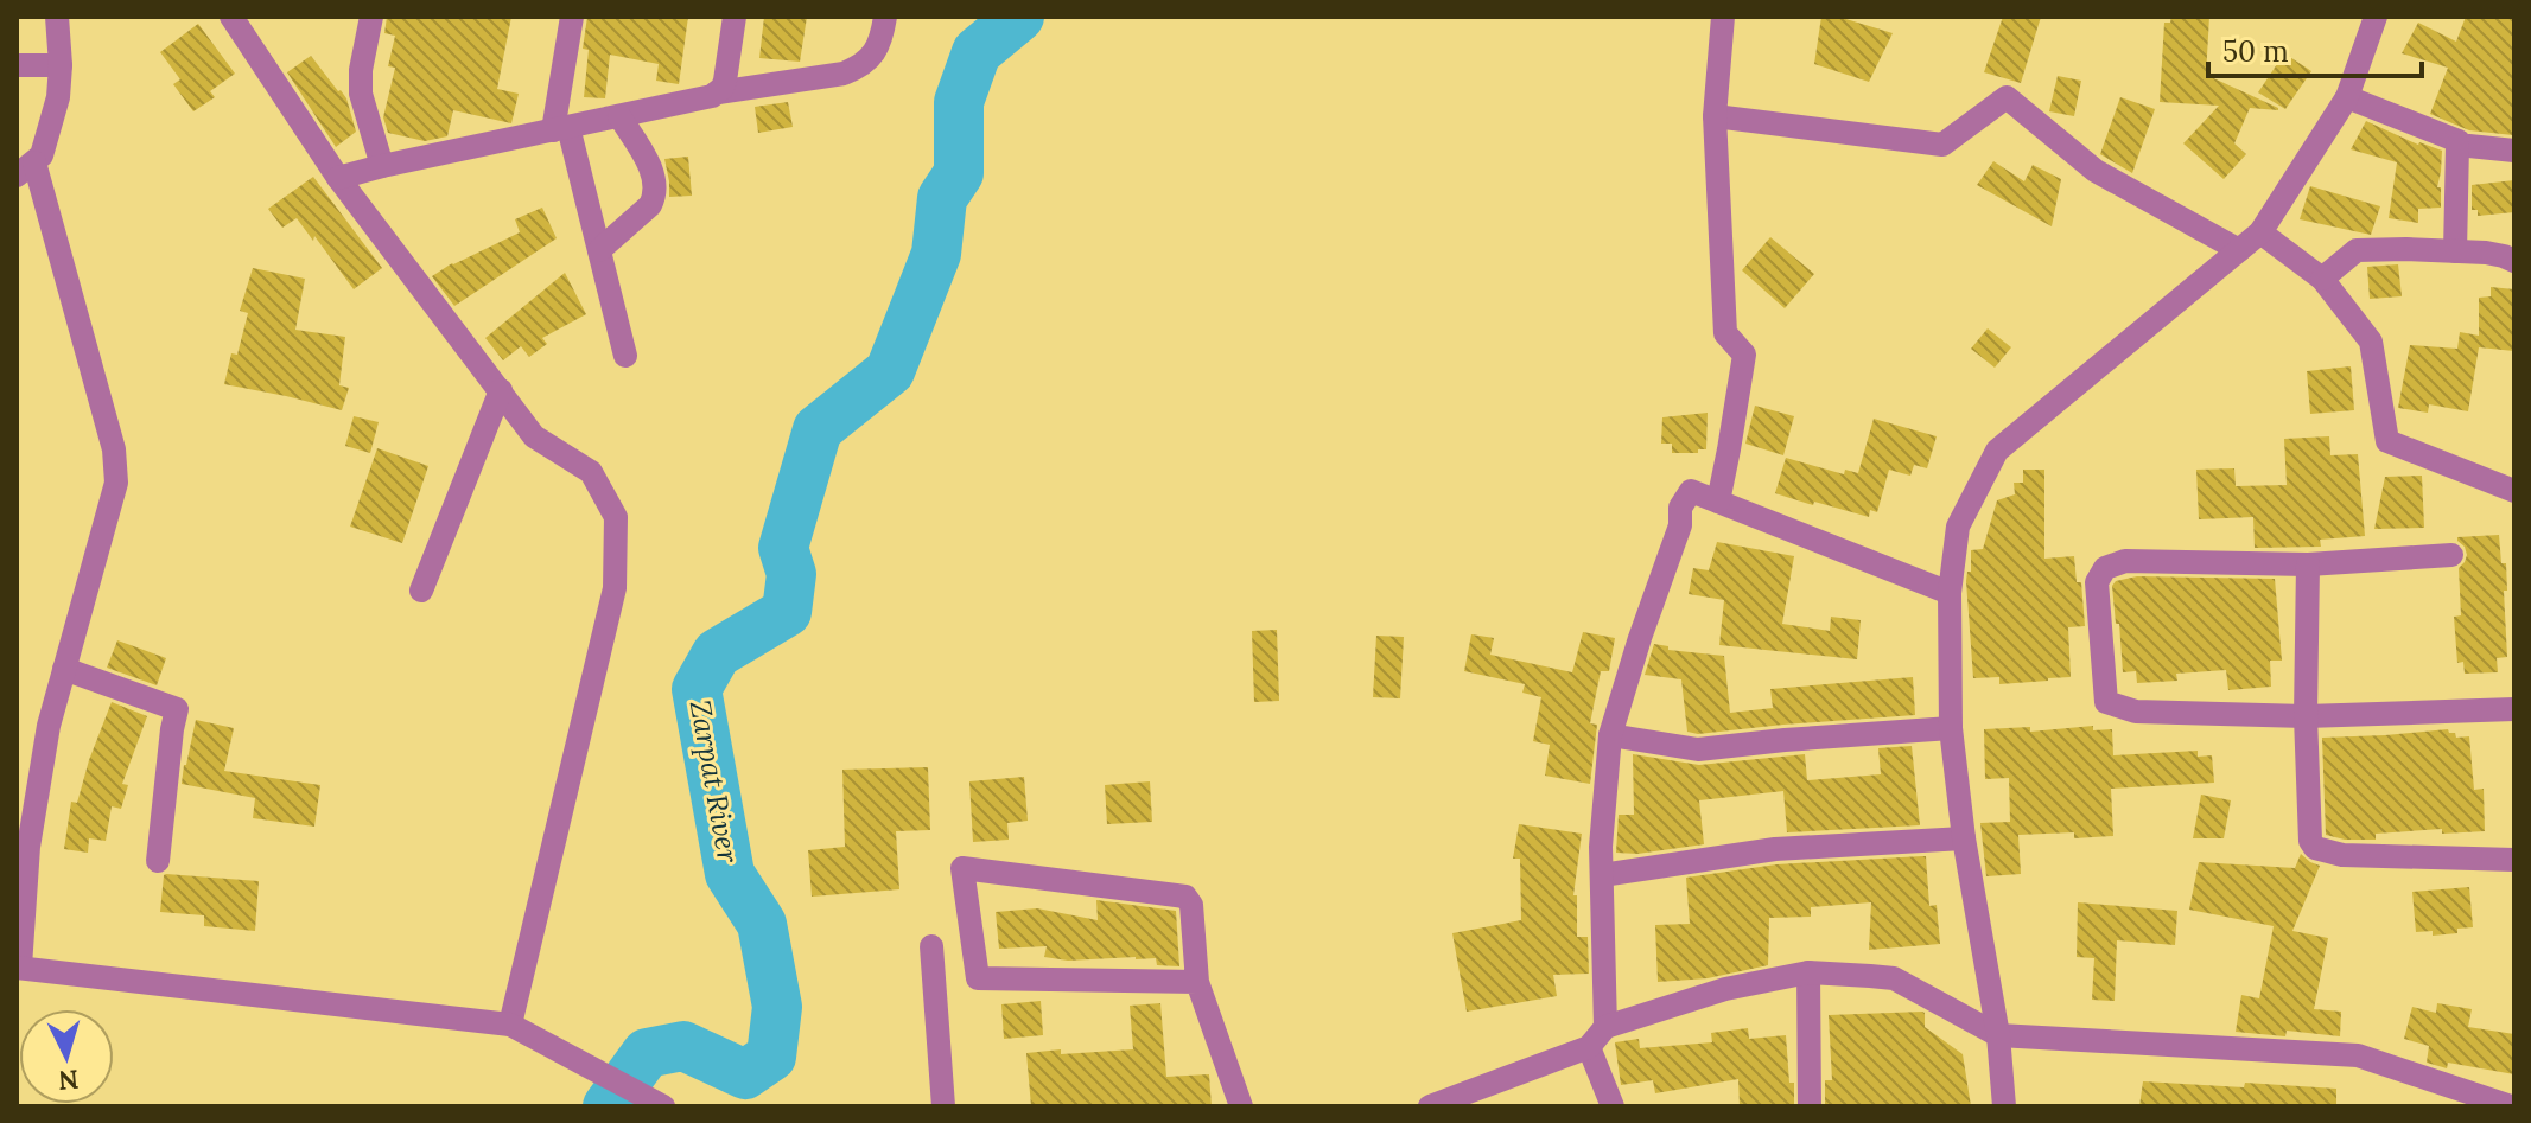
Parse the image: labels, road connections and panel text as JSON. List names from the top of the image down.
{
  "water": ["Zarpat River"],
  "scale_bar": "50 m",
  "north": "bottom"
}
